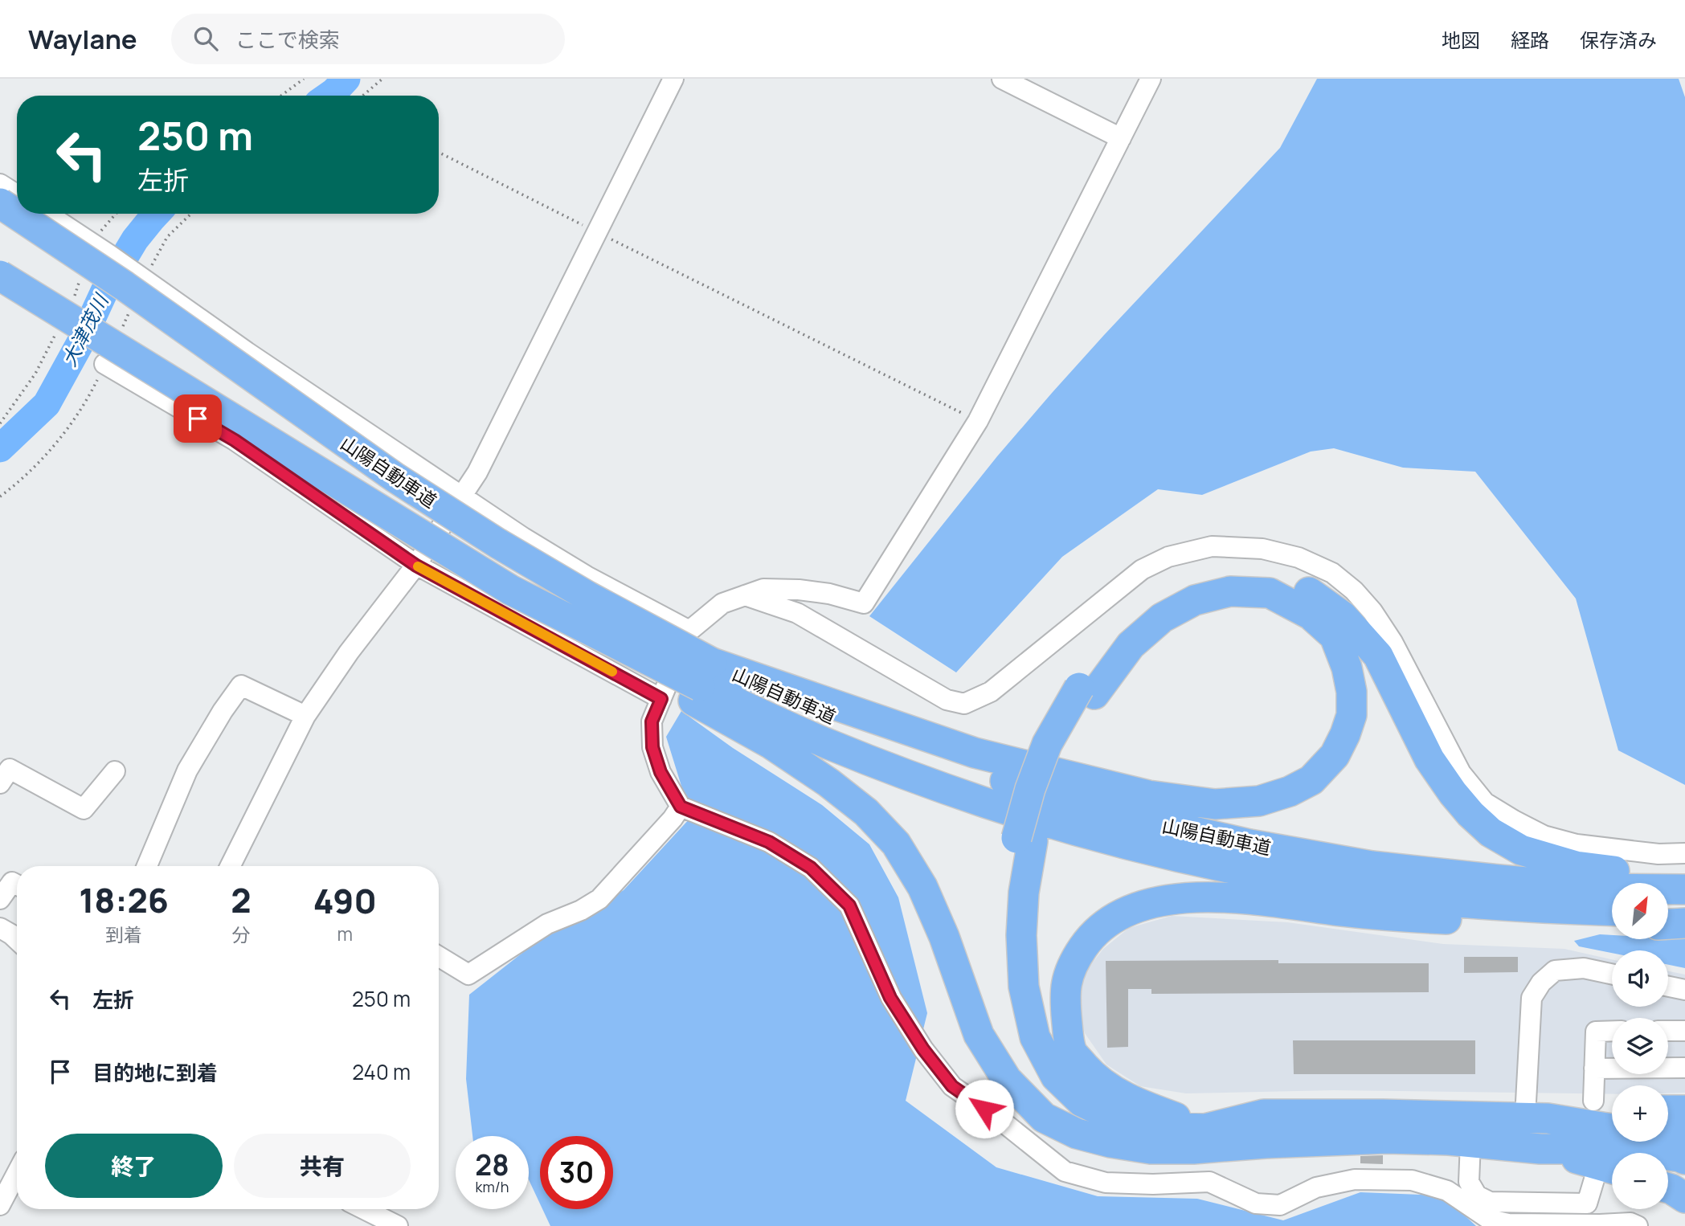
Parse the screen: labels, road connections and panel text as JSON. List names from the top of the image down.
{
  "streets": {
    "highway": ["山陽自動車道"]
  },
  "water": ["大津茂川"],
  "north": "top right",
  "page": {
    "header": "Waylane",
    "search": "ここで検索",
    "nav": ["地図", "経路", "保存済み"],
    "turn": ["250 m", "左折"],
    "eta": [
      "18:26",
      "到着",
      "2",
      "分",
      "490",
      "m"
    ],
    "map_buttons": ["+", "−"],
    "list": [
      {
        "name": "左折",
        "value": "250 m"
      },
      {
        "name": "目的地に到着",
        "value": "240 m"
      }
    ],
    "buttons": ["終了", "共有"],
    "speed": "28 km/h",
    "limit": "30"
  }
}
